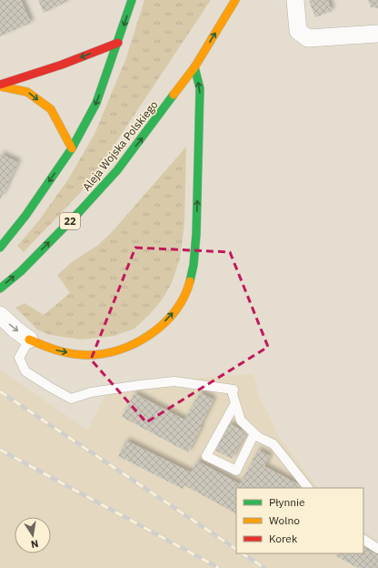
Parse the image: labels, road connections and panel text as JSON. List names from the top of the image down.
{
  "streets": {
    "main road": ["Aleja Wojska Polskiego", "22"]
  },
  "legend": ["Płynnie", "Wolno", "Korek"],
  "north": "bottom"
}
